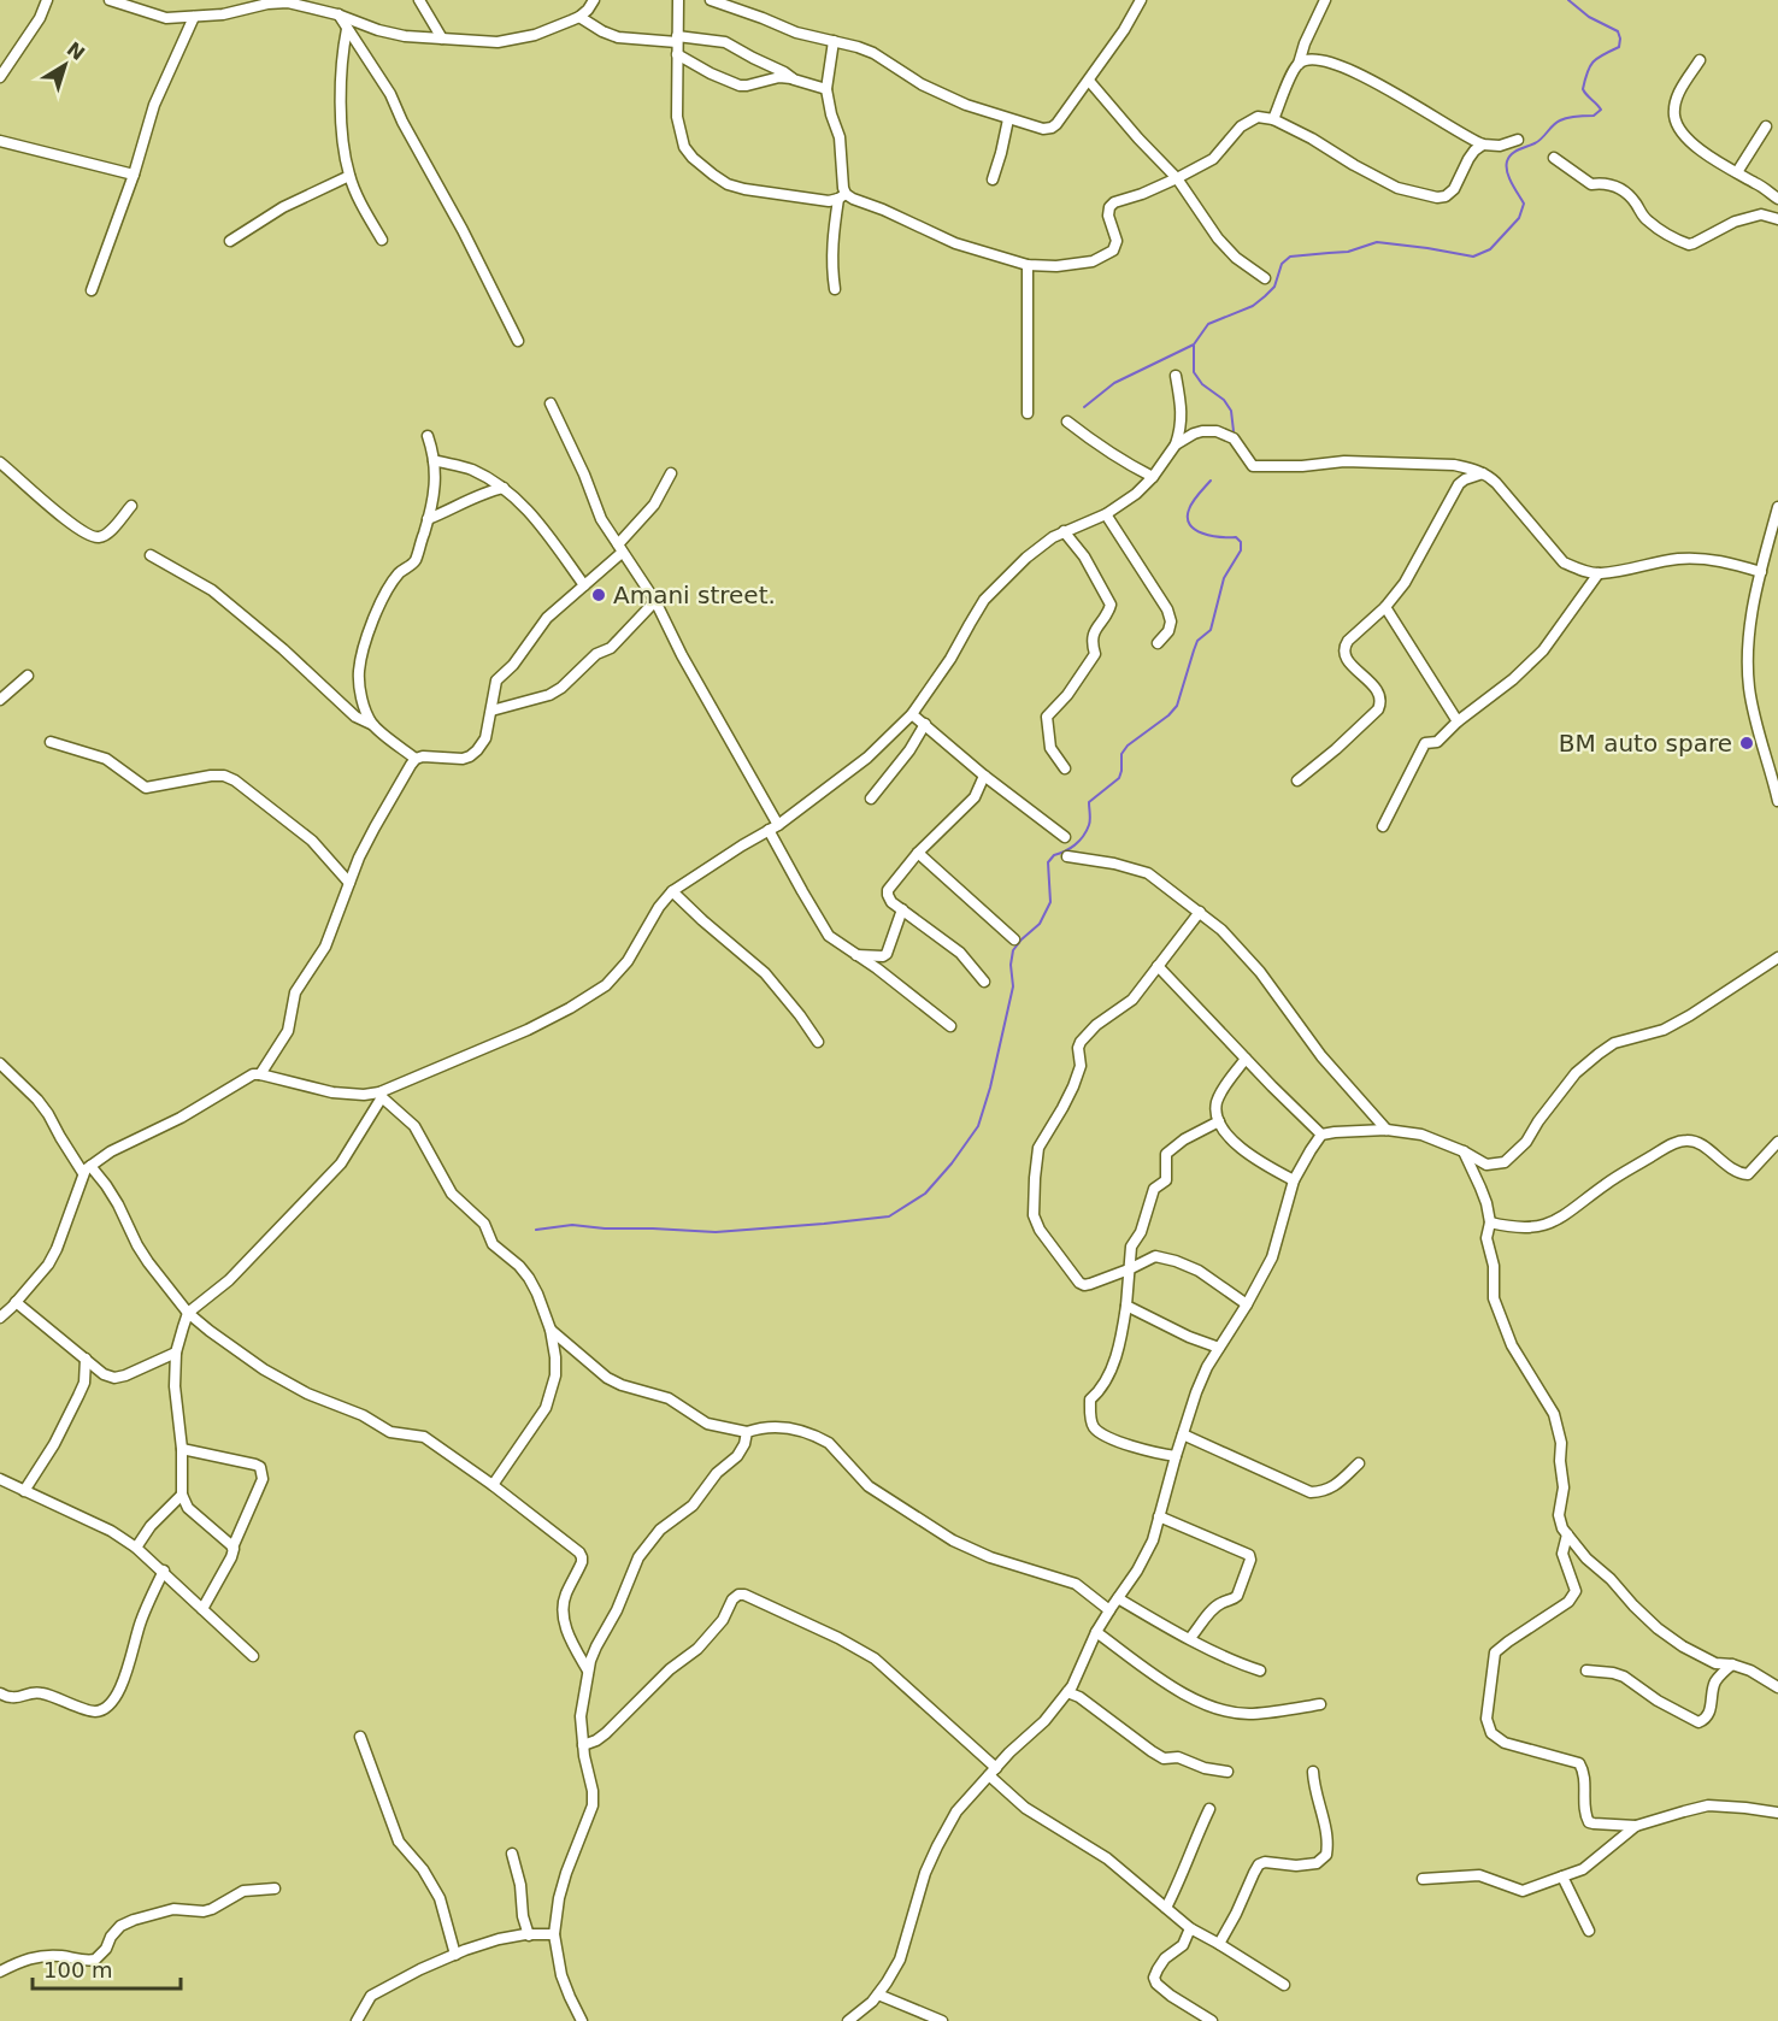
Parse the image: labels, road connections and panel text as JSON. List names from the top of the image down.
{
  "places": ["Amani street.", "BM auto spare"],
  "scale_bar": "100 m",
  "north": "top right"
}
